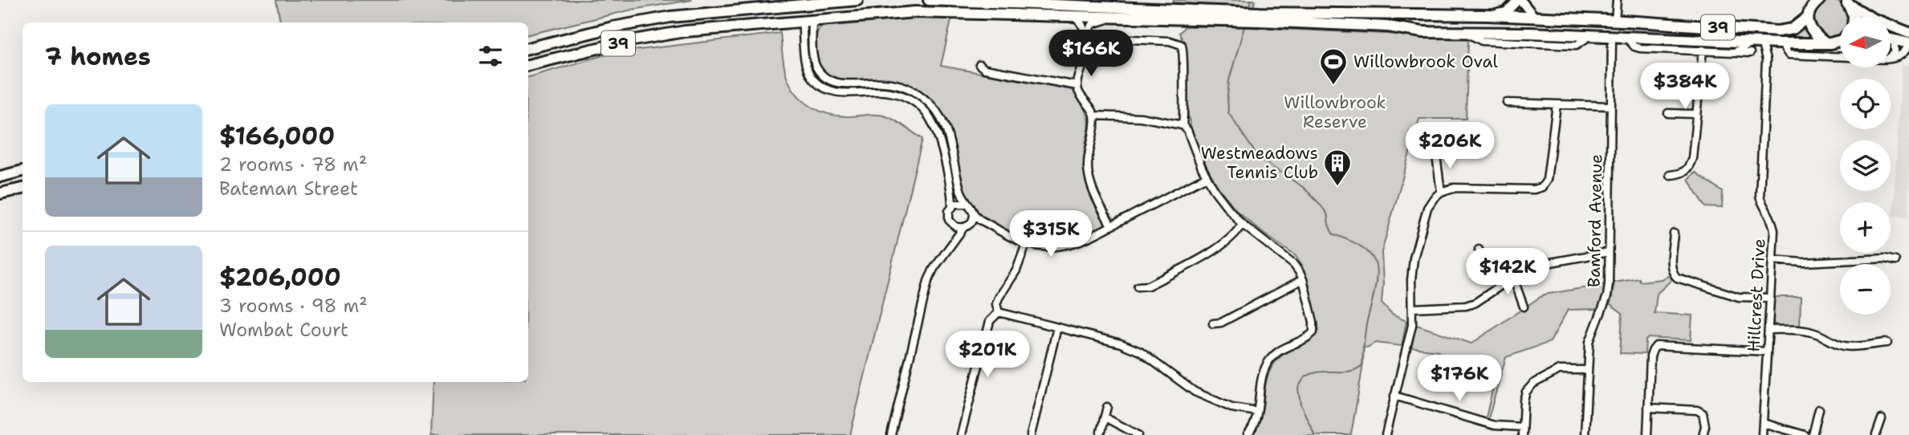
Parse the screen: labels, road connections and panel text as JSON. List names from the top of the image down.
{
  "streets": {
    "main road": ["39"],
    "street": ["Bamford Avenue", "Hillcrest Drive"]
  },
  "crossings": [
    ["39", "Bamford Avenue"],
    ["39", "Hillcrest Drive"]
  ],
  "parks": ["Willowbrook Reserve"],
  "places": {
    "sports": ["Willowbrook Oval"],
    "building": ["Westmeadows Tennis Club"]
  },
  "north": "left",
  "page": {
    "map_buttons": ["+", "−"],
    "heading": "7 homes",
    "price": [
      "$166K",
      "$384K",
      "$206K",
      "$315K",
      "$142K",
      "$201K",
      "$176K"
    ],
    "list": [
      {
        "name": "$166,000",
        "note": "2 rooms · 78 m² · Bateman Street"
      },
      {
        "name": "$206,000",
        "note": "3 rooms · 98 m² · Wombat Court"
      }
    ]
  }
}
